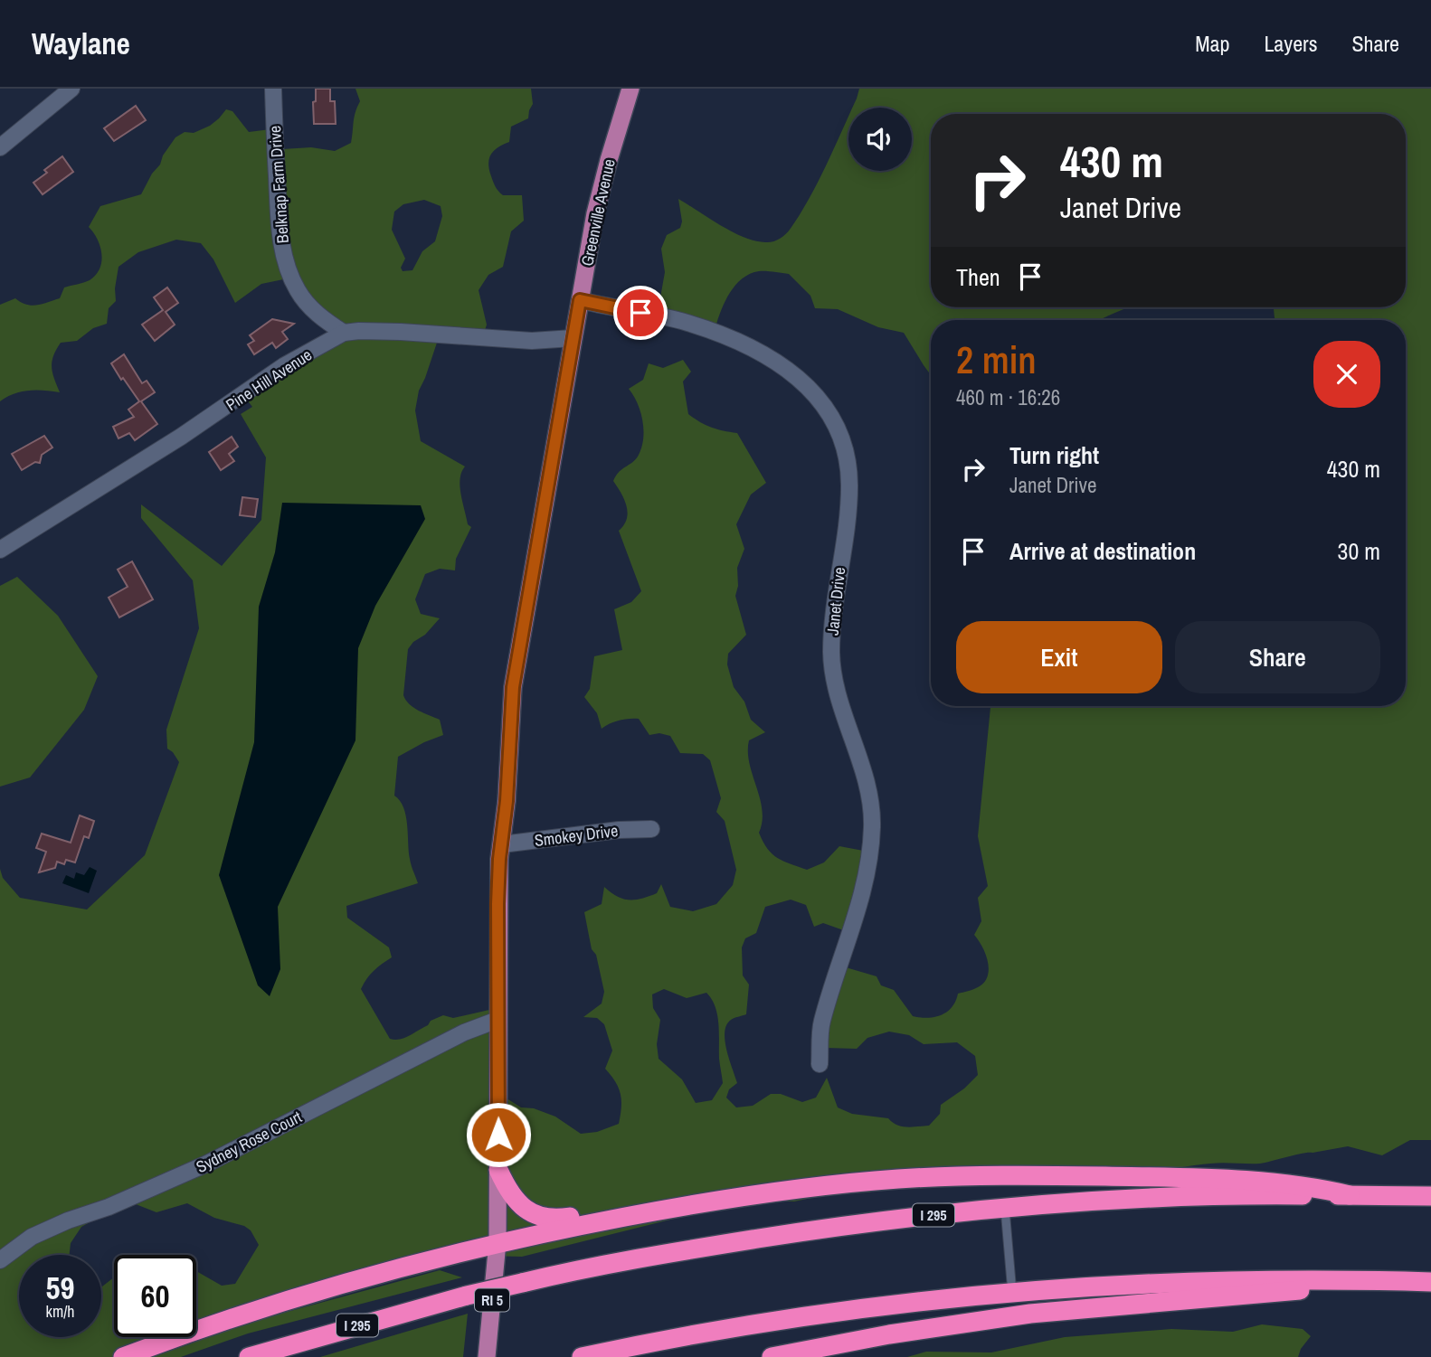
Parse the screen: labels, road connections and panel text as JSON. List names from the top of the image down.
{
  "streets": {
    "highway": ["I 295"],
    "main road": ["Greenville Avenue", "RI 5"],
    "street": [
      "Belknap Farm Drive",
      "Pine Hill Avenue",
      "Janet Drive",
      "Smokey Drive",
      "Sydney Rose Court"
    ]
  },
  "crossings": [
    ["Belknap Farm Drive", "Pine Hill Avenue"],
    ["Greenville Avenue", "Pine Hill Avenue"],
    ["Greenville Avenue", "Janet Drive"],
    ["Greenville Avenue", "Smokey Drive"],
    ["Greenville Avenue", "Sydney Rose Court"]
  ],
  "page": {
    "header": "Waylane",
    "nav": ["Map", "Layers", "Share"],
    "turn": ["430 m", "Janet Drive"],
    "then": "Then",
    "heading": ["2 min", "460 m · 16:26"],
    "list": [
      {
        "name": "Turn right",
        "note": "Janet Drive",
        "value": "430 m"
      },
      {
        "name": "Arrive at destination",
        "value": "30 m"
      }
    ],
    "buttons": ["Exit", "Share"],
    "speed": "59 km/h",
    "limit": "60"
  }
}
